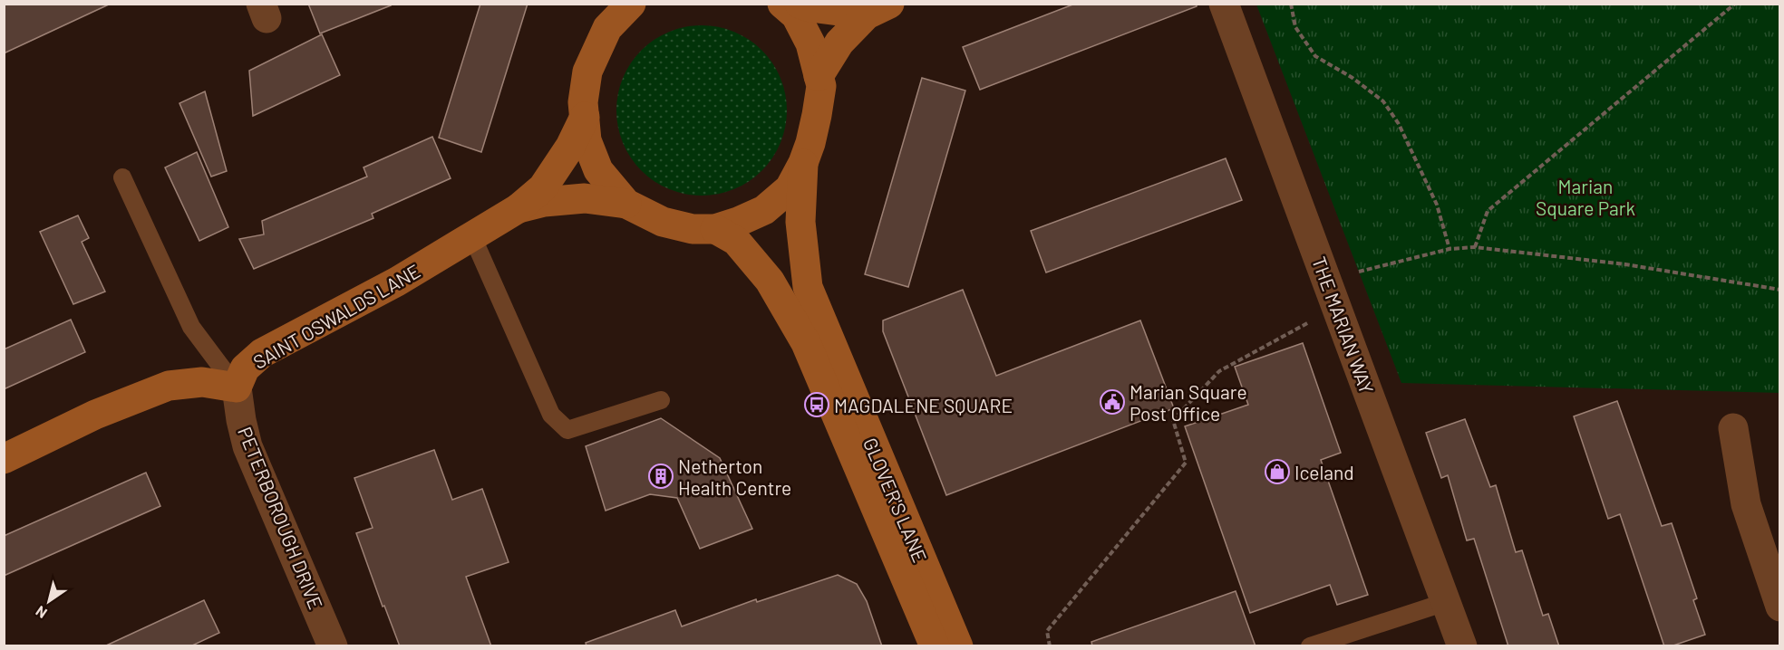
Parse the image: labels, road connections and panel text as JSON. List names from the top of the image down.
{
  "streets": {
    "street": [
      "SAINT OSWALDS LANE",
      "THE MARIAN WAY",
      "GLOVER'S LANE",
      "PETERBOROUGH DRIVE"
    ]
  },
  "crossings": [
    ["SAINT OSWALDS LANE", "PETERBOROUGH DRIVE"]
  ],
  "parks": ["Marian Square Park"],
  "places": {
    "public building": ["Marian Square Post Office"],
    "bus stop": ["MAGDALENE SQUARE"],
    "shop": ["Iceland"],
    "building": ["Netherton Health Centre"]
  },
  "north": "bottom left"
}
